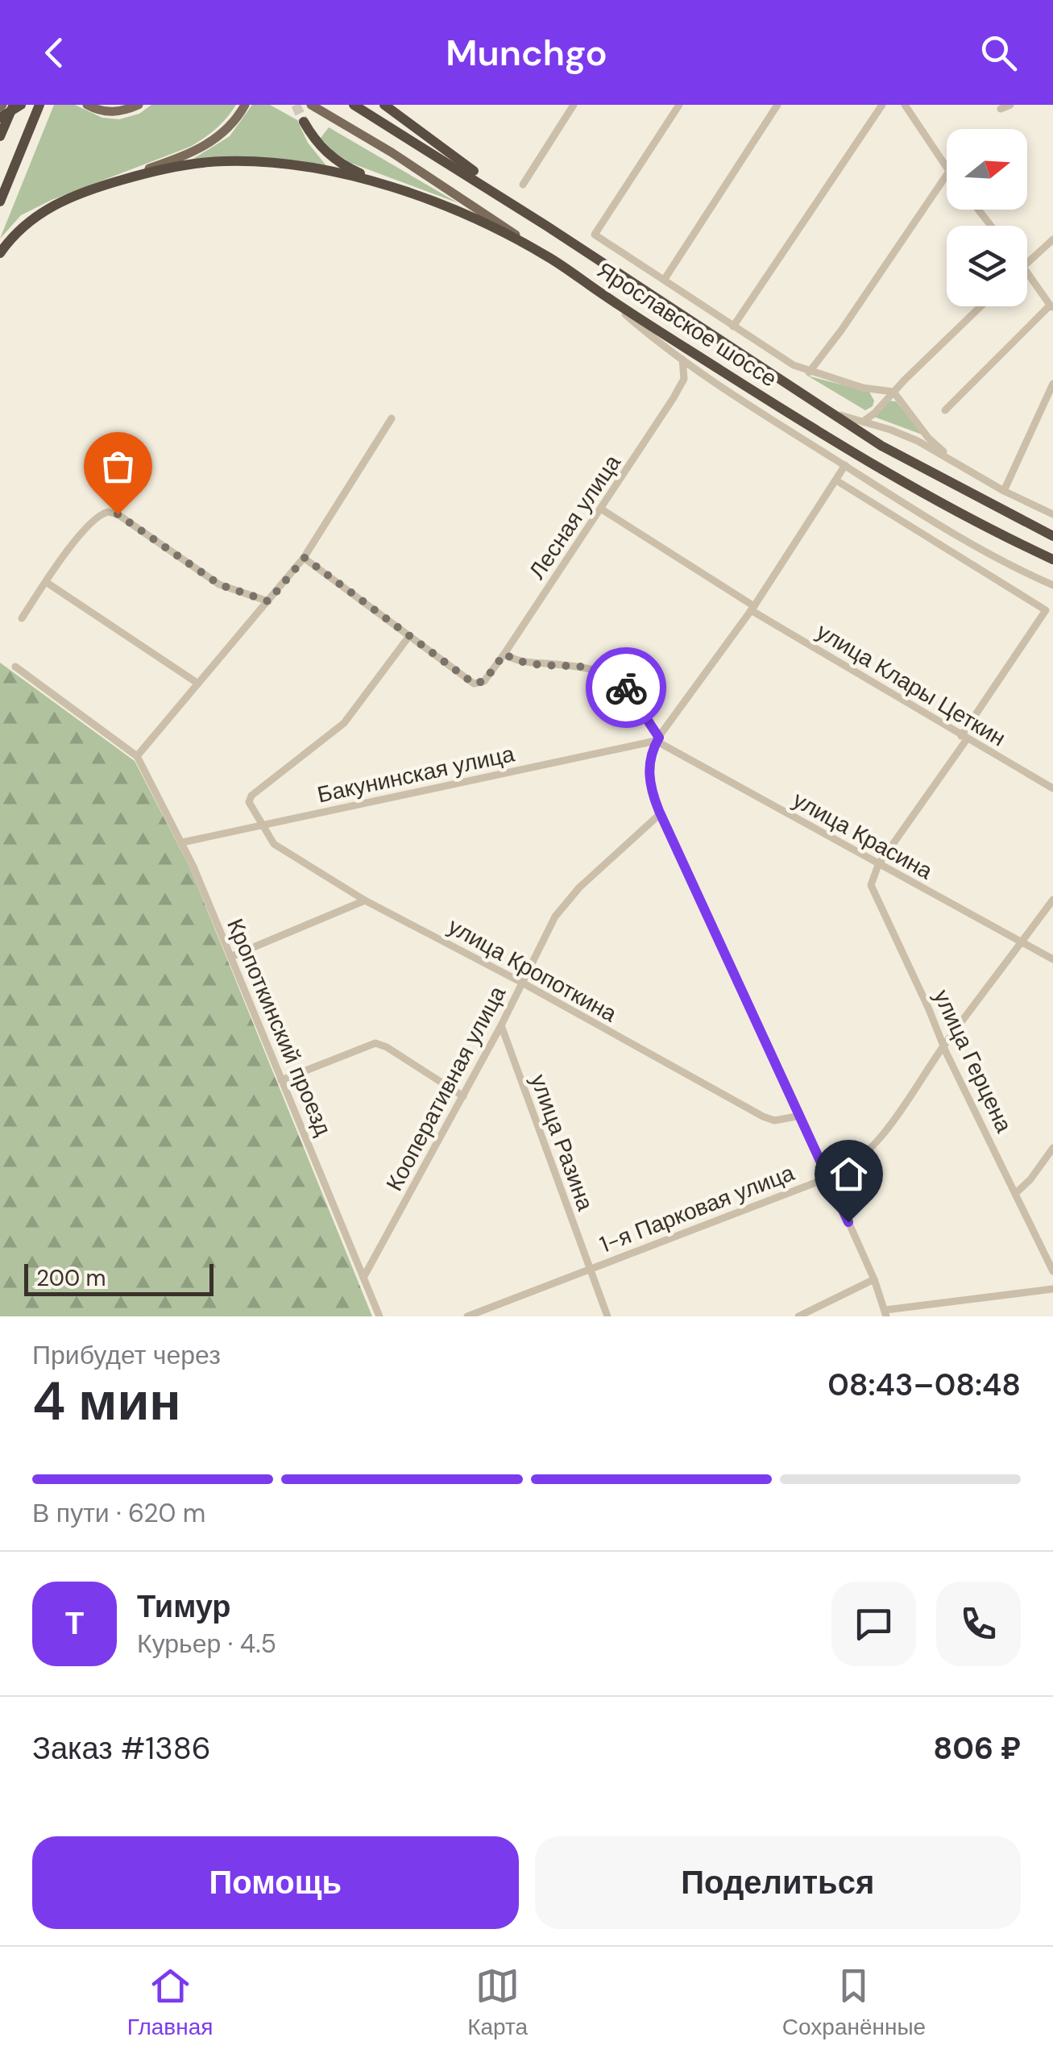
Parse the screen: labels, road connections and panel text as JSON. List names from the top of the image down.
{
  "streets": {
    "highway": ["Ярославское шоссе"],
    "street": [
      "Лесная улица",
      "улица Клары Цеткин",
      "Бакунинская улица",
      "улица Красина",
      "улица Кропоткина",
      "Кропоткинский проезд",
      "улица Герцена",
      "Кооперативная улица",
      "улица Разина",
      "1-я Парковая улица"
    ]
  },
  "crossings": [
    ["Лесная улица", "улица Клары Цеткин"],
    ["Лесная улица", "улица Красина"],
    ["Бакунинская улица", "улица Красина"],
    ["Бакунинская улица", "улица Кропоткина"],
    ["Бакунинская улица", "Кропоткинский проезд"],
    ["улица Красина", "улица Герцена"],
    ["улица Красина", "1-я Парковая улица"],
    ["улица Кропоткина", "Кооперативная улица"],
    ["Кропоткинский проезд", "Кооперативная улица"],
    ["улица Герцена", "1-я Парковая улица"],
    ["Кооперативная улица", "улица Разина"],
    ["улица Разина", "1-я Парковая улица"]
  ],
  "scale_bar": "200 m",
  "north": "right",
  "page": {
    "header": "Munchgo",
    "scale": "200 m",
    "heading": ["4 мин", "Прибудет через", "08:43–08:48"],
    "panel": [
      "Тимур",
      "Курьер · 4.5",
      "Заказ #1386",
      "806 ₽"
    ],
    "bar": "В пути · 620 m",
    "round": "Т",
    "buttons": ["Помощь", "Поделиться"],
    "tabs": ["Главная", "Карта", "Сохранённые"]
  }
}
